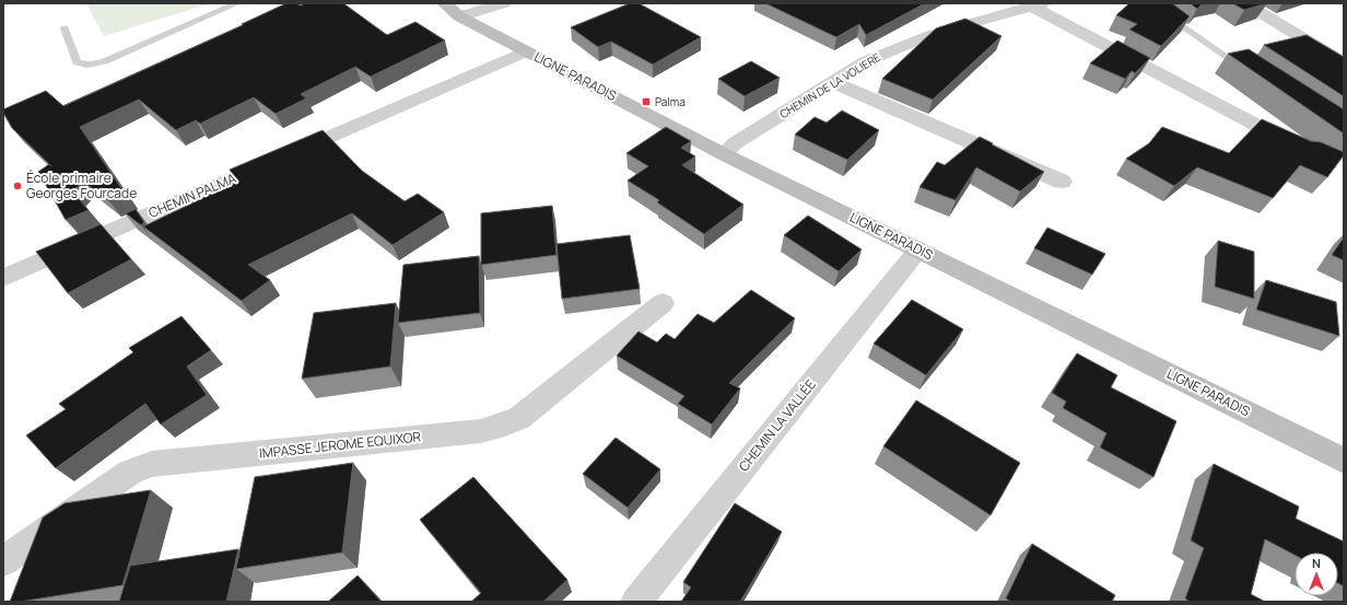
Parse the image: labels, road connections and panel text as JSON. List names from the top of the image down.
{
  "streets": {
    "main road": ["LIGNE PARADIS"],
    "street": [
      "CHEMIN DE LA VOLIERE",
      "CHEMIN PALMA",
      "CHEMIN LA VALLÉE",
      "IMPASSE JEROME EQUIXOR"
    ]
  },
  "crossings": [
    ["LIGNE PARADIS", "CHEMIN DE LA VOLIERE"],
    ["LIGNE PARADIS", "CHEMIN PALMA"],
    ["LIGNE PARADIS", "CHEMIN LA VALLÉE"]
  ],
  "places": {
    "transit": ["Palma"],
    "other": ["École primaire Georges Fourcade"]
  },
  "north": "top"
}
